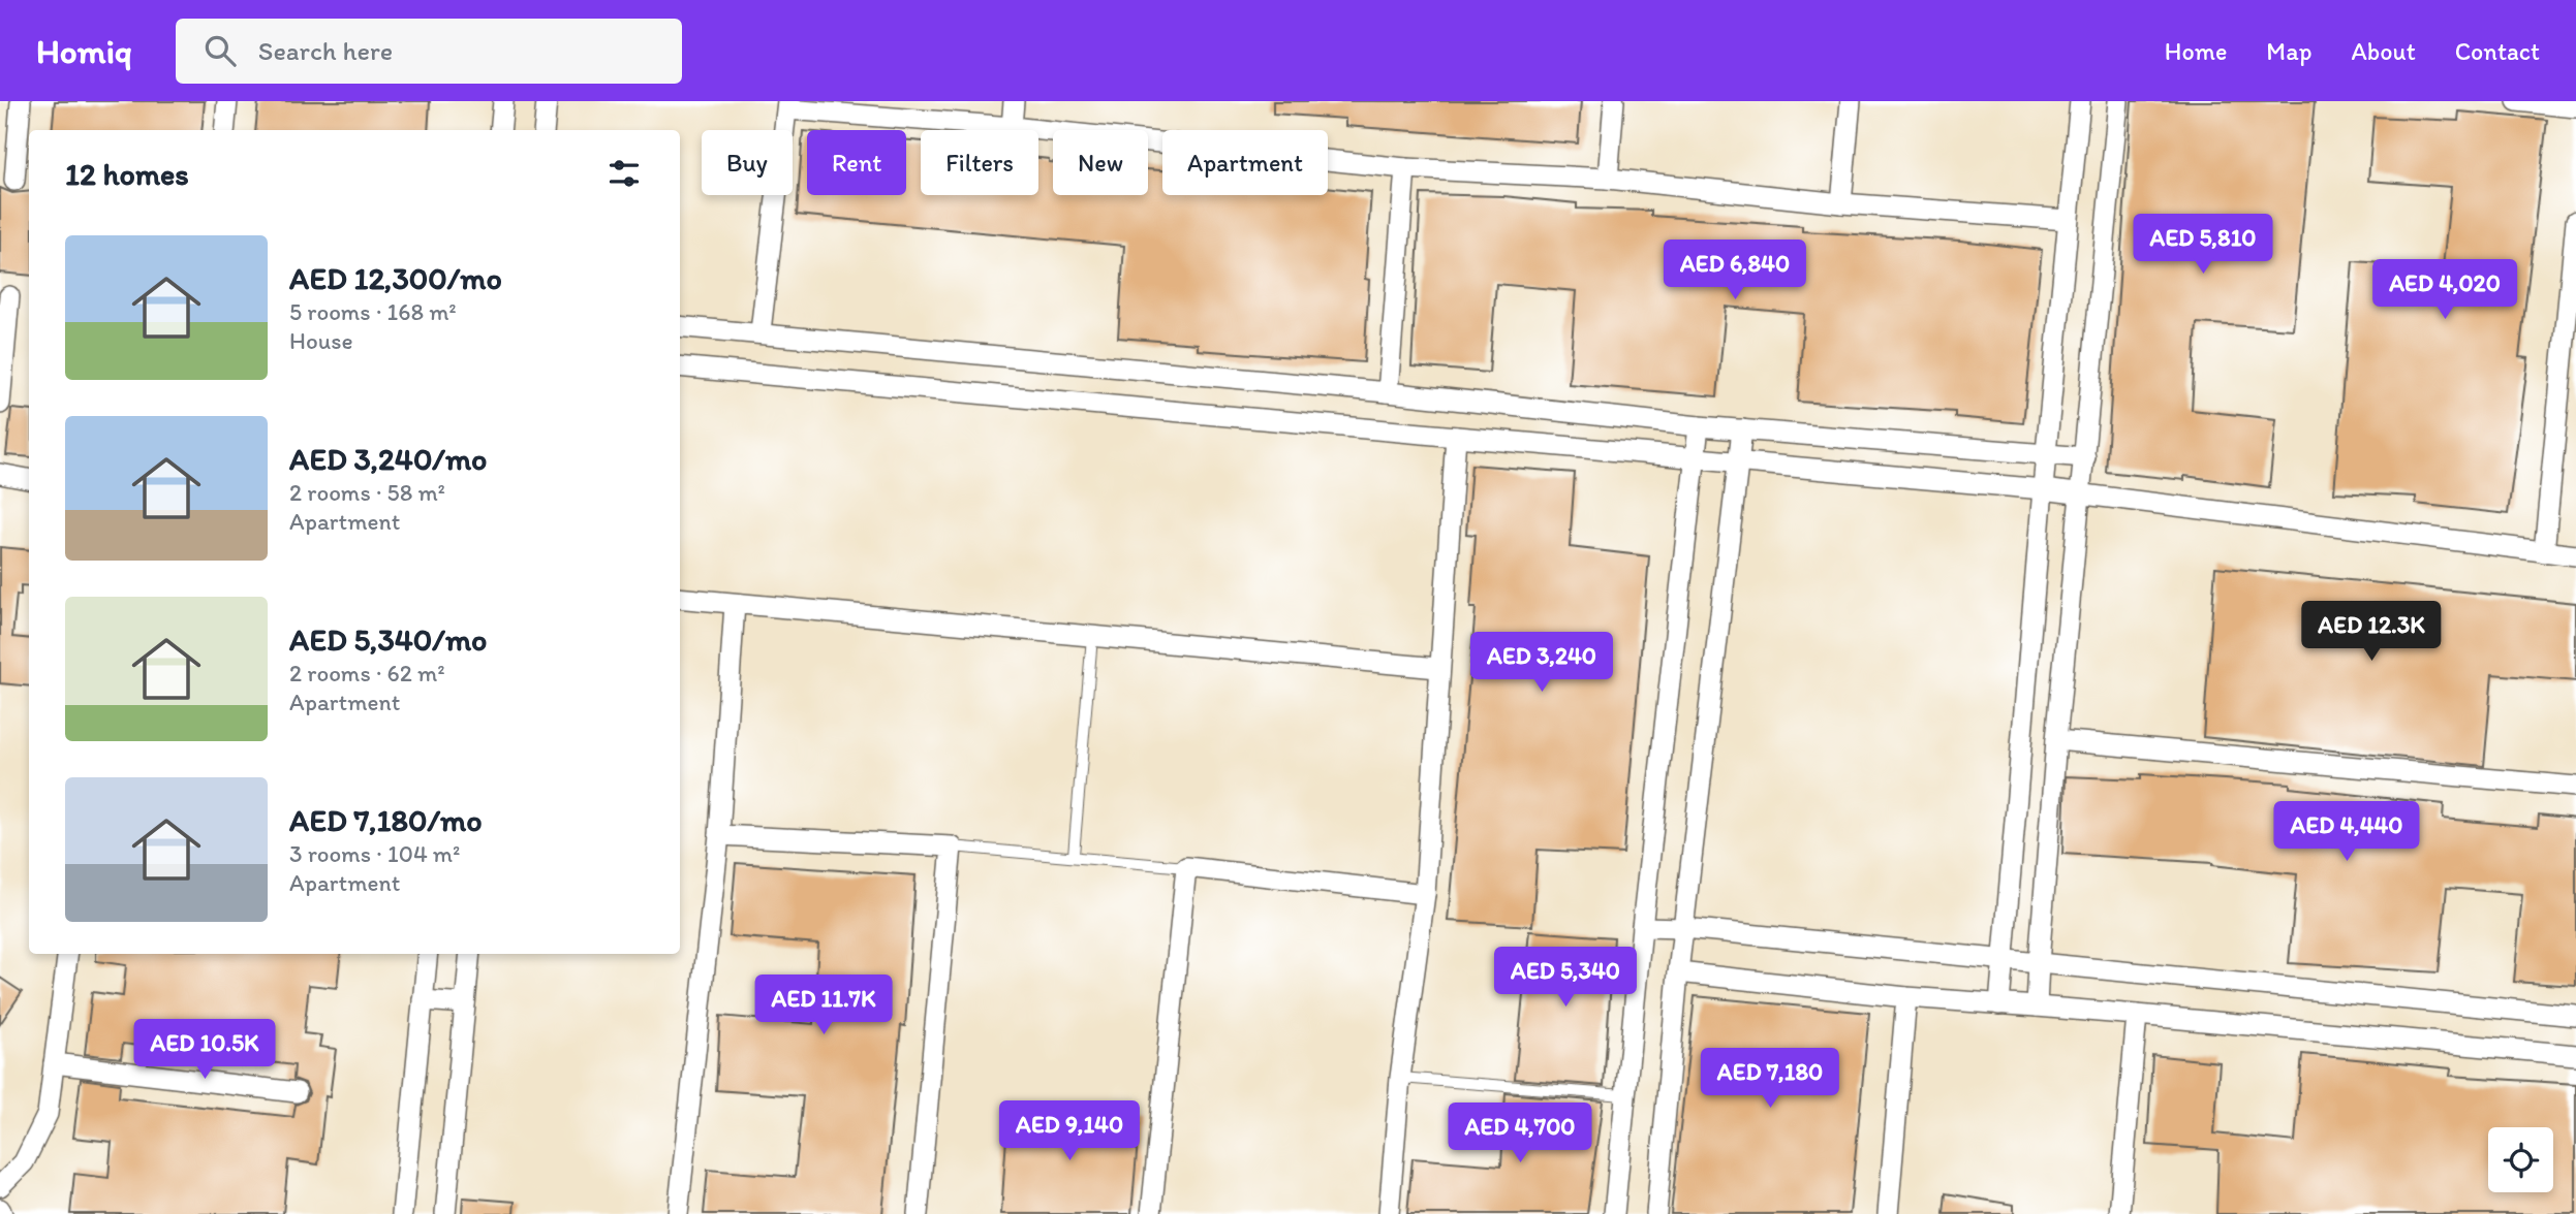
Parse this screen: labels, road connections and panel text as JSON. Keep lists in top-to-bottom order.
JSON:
{
  "page": {
    "header": "Homiq",
    "search": "Search here",
    "nav": [
      "Home",
      "Map",
      "About",
      "Contact"
    ],
    "chip": [
      "Buy",
      "Rent",
      "Filters",
      "New",
      "Apartment"
    ],
    "heading": "12 homes",
    "price": [
      "AED 5,810",
      "AED 6,840",
      "AED 4,020",
      "AED 12.3K",
      "AED 3,240",
      "AED 4,440",
      "AED 5,340",
      "AED 11.7K",
      "AED 10.5K",
      "AED 7,180",
      "AED 9,140",
      "AED 4,700"
    ],
    "list": [
      {
        "name": "AED 12,300/mo",
        "note": "5 rooms · 168 m² · House"
      },
      {
        "name": "AED 3,240/mo",
        "note": "2 rooms · 58 m² · Apartment"
      },
      {
        "name": "AED 5,340/mo",
        "note": "2 rooms · 62 m² · Apartment"
      },
      {
        "name": "AED 7,180/mo",
        "note": "3 rooms · 104 m² · Apartment"
      }
    ]
  }
}
